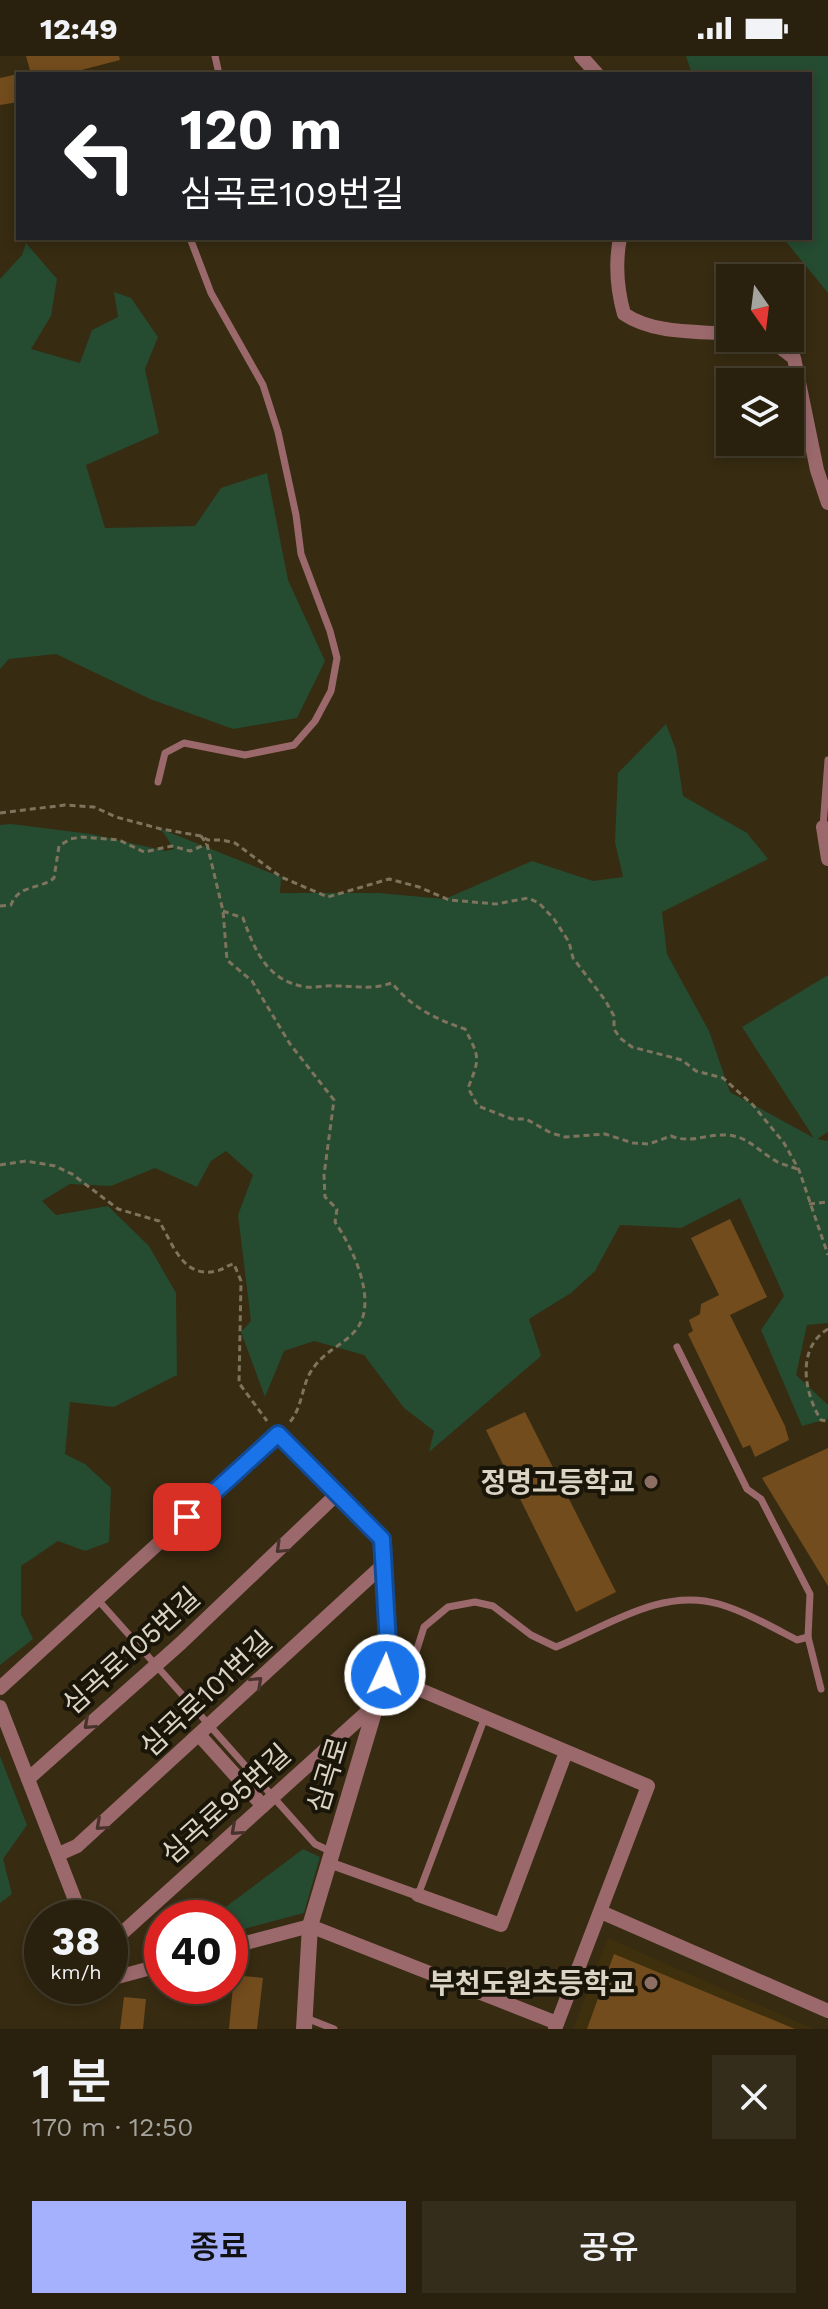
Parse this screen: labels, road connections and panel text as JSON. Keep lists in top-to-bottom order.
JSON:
{
  "streets": {
    "street": [
      "심곡로105번길",
      "심곡로101번길",
      "심곡로",
      "심곡로95번길"
    ]
  },
  "crossings": [
    ["심곡로105번길", "심곡로"],
    ["심곡로101번길", "심곡로"],
    ["심곡로", "심곡로95번길"]
  ],
  "one_way": ["심곡로95번길"],
  "places": ["정명고등학교", "부천도원초등학교"],
  "north": "bottom",
  "page": {
    "status": "12:49",
    "turn": ["120 m", "심곡로109번길"],
    "speed": "38 km/h",
    "limit": "40",
    "heading": ["1 분", "170 m · 12:50"],
    "buttons": ["종료", "공유"]
  }
}
